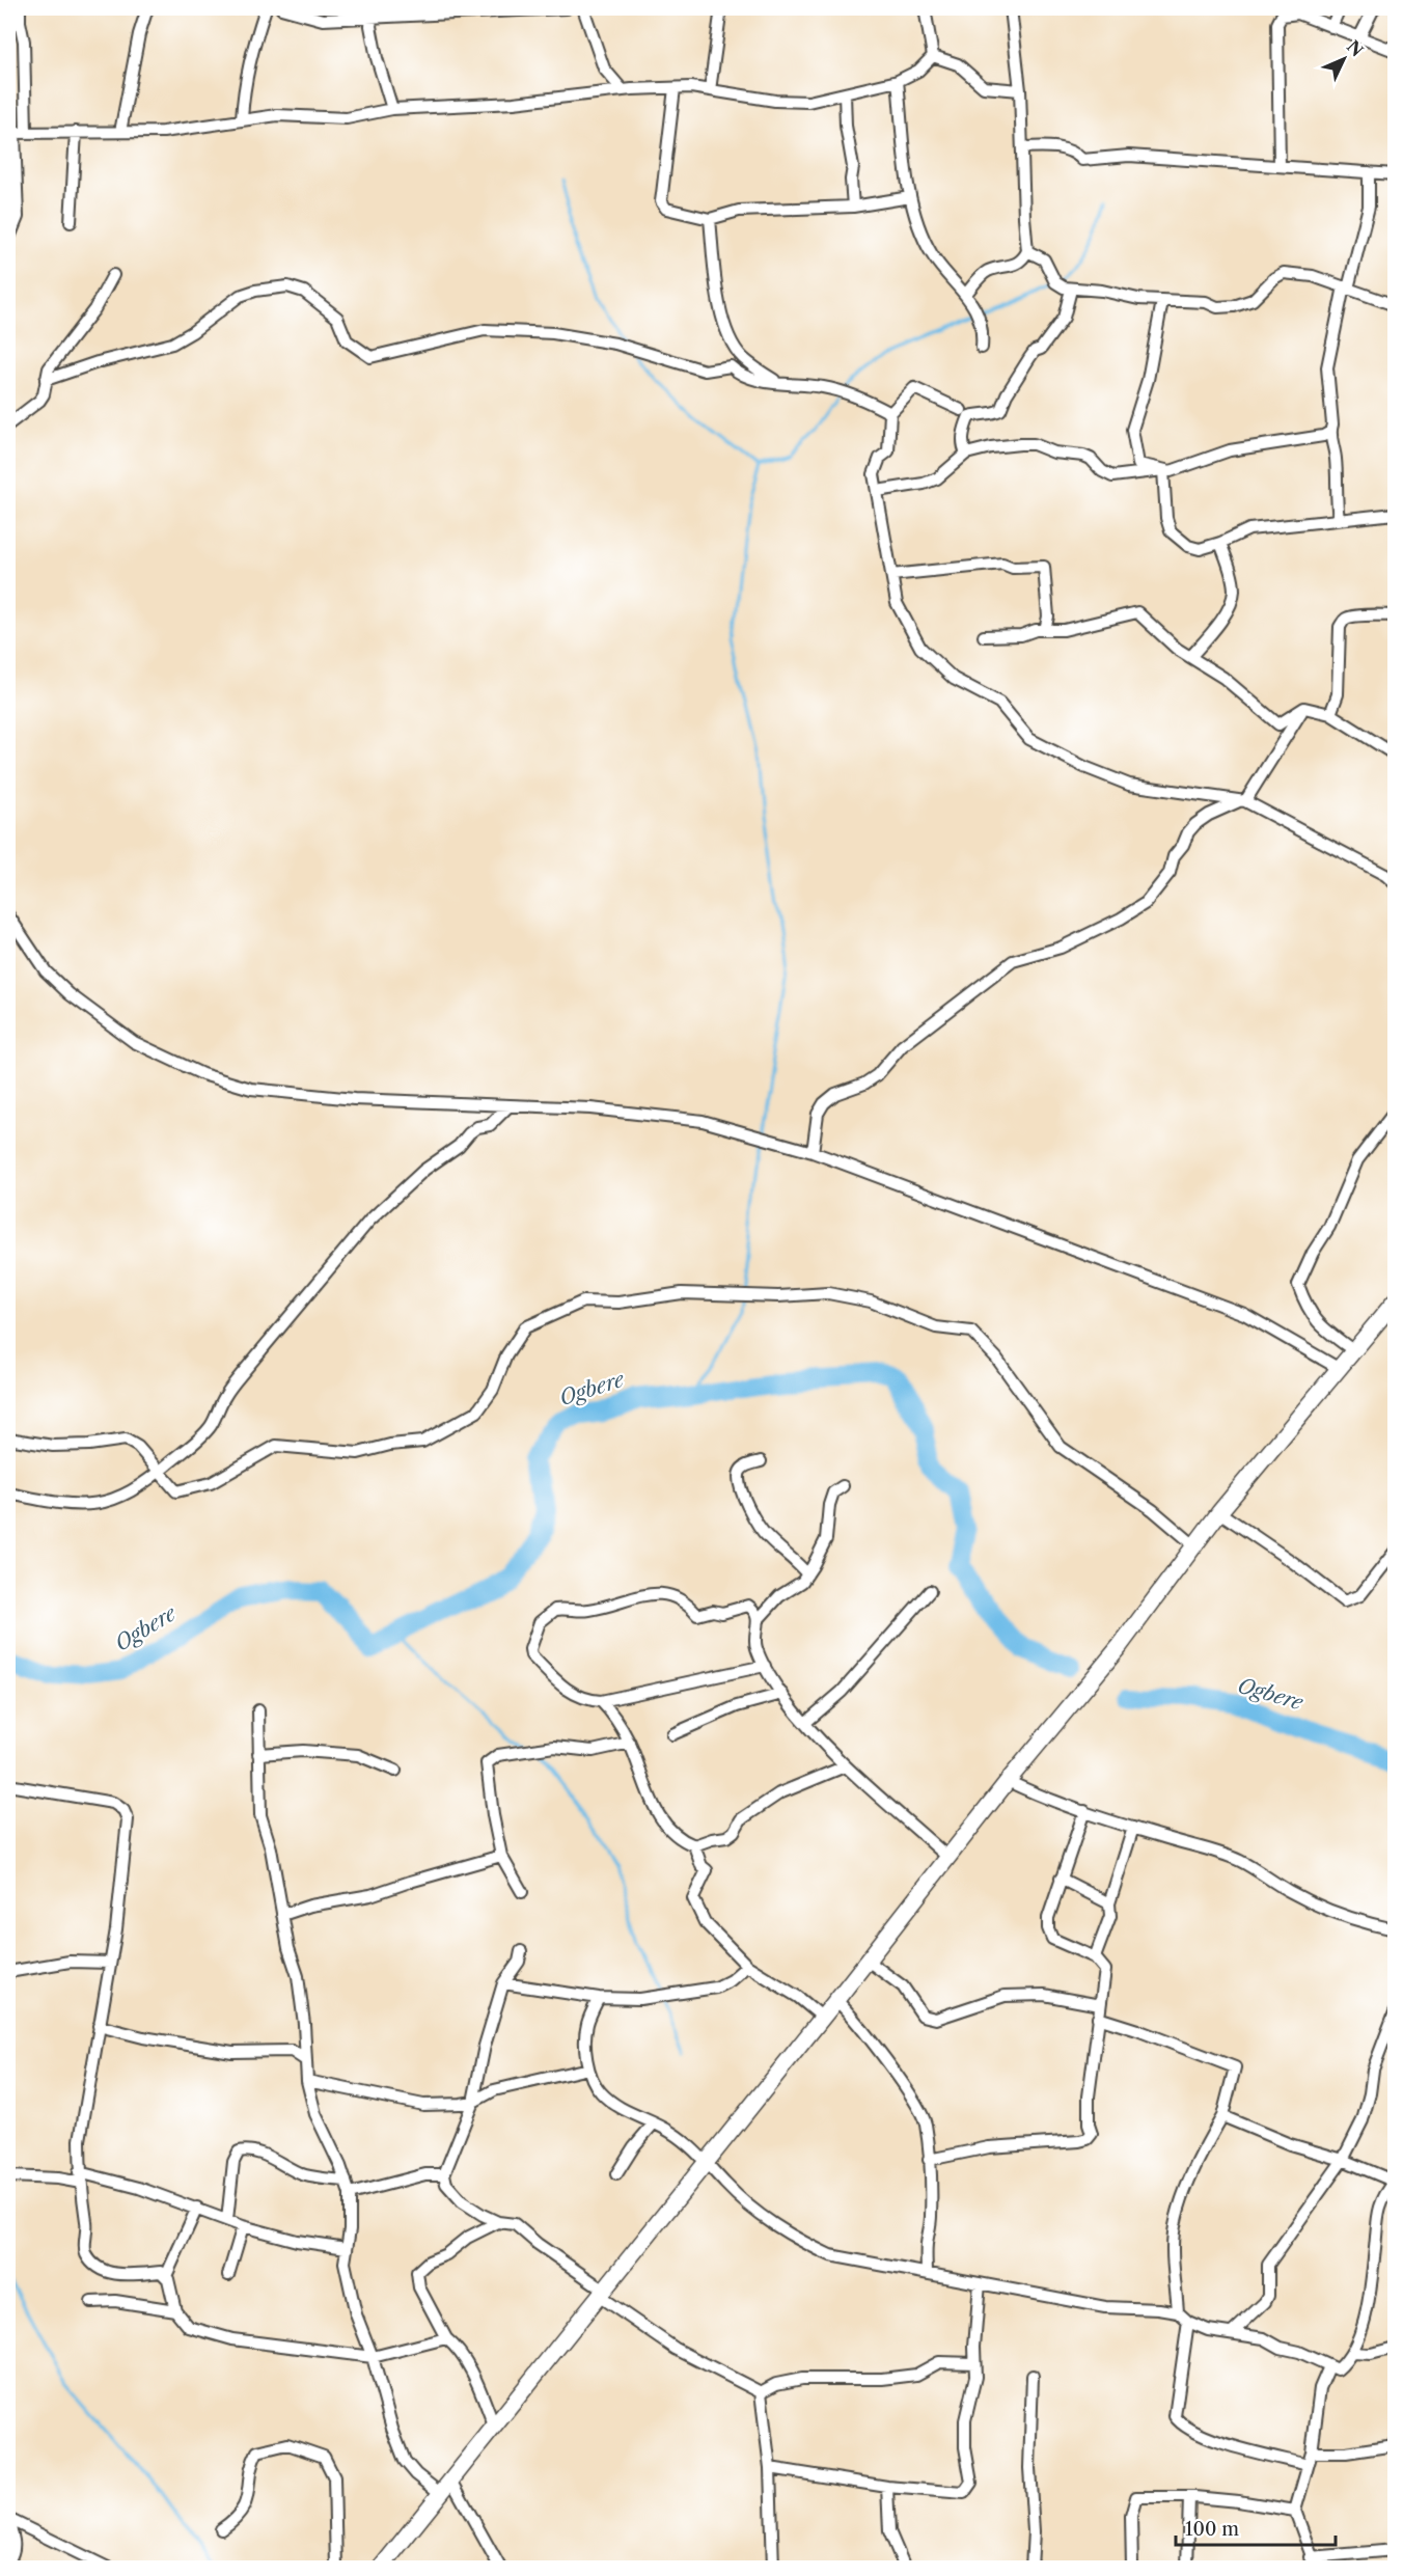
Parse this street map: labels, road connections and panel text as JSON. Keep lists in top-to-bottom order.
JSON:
{
  "water": ["Ogbere"],
  "scale_bar": "100 m",
  "north": "top right"
}
